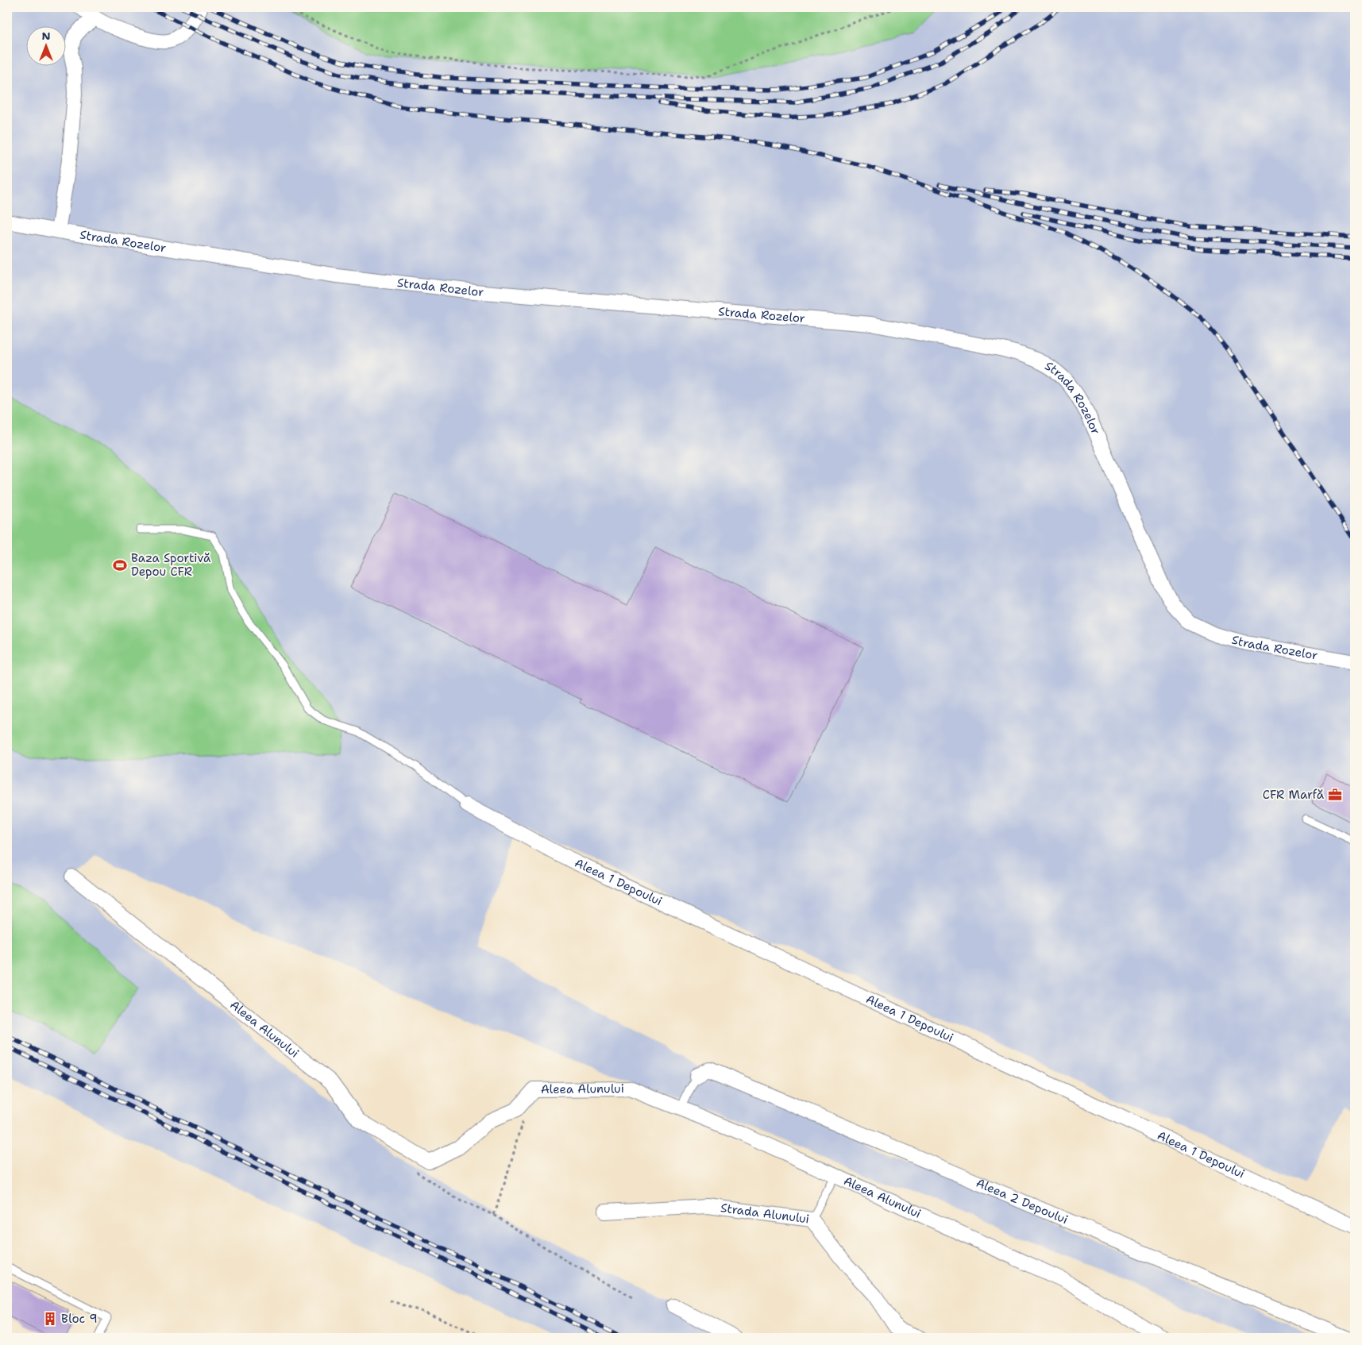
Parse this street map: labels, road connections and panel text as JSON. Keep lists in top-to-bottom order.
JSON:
{
  "streets": {
    "street": [
      "Strada Rozelor",
      "Aleea 1 Depoului",
      "Aleea Alunului",
      "Aleea 2 Depoului",
      "Strada Alunului"
    ]
  },
  "places": {
    "sports": ["Baza Sportivă Depou CFR"],
    "office": ["CFR Marfă"],
    "building": ["Bloc 9"]
  },
  "north": "top"
}
